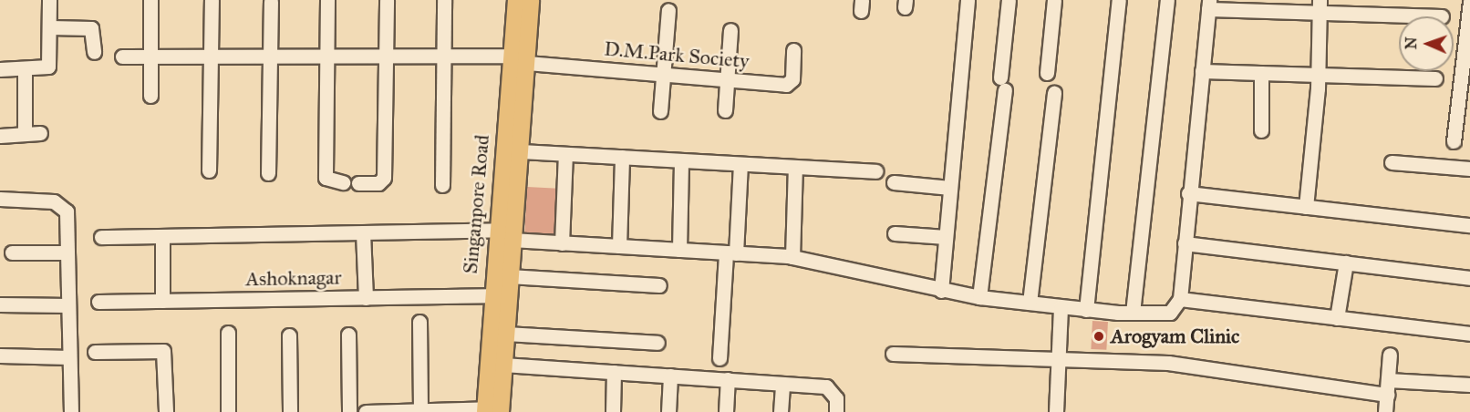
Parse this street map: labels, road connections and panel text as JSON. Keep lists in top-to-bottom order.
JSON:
{
  "streets": {
    "main road": ["Singanpore Road"],
    "street": ["D.M.Park Society", "Ashoknagar"]
  },
  "crossings": [
    ["D.M.Park Society", "Singanpore Road"],
    ["Singanpore Road", "Ashoknagar"]
  ],
  "places": ["Arogyam Clinic"],
  "north": "left"
}
